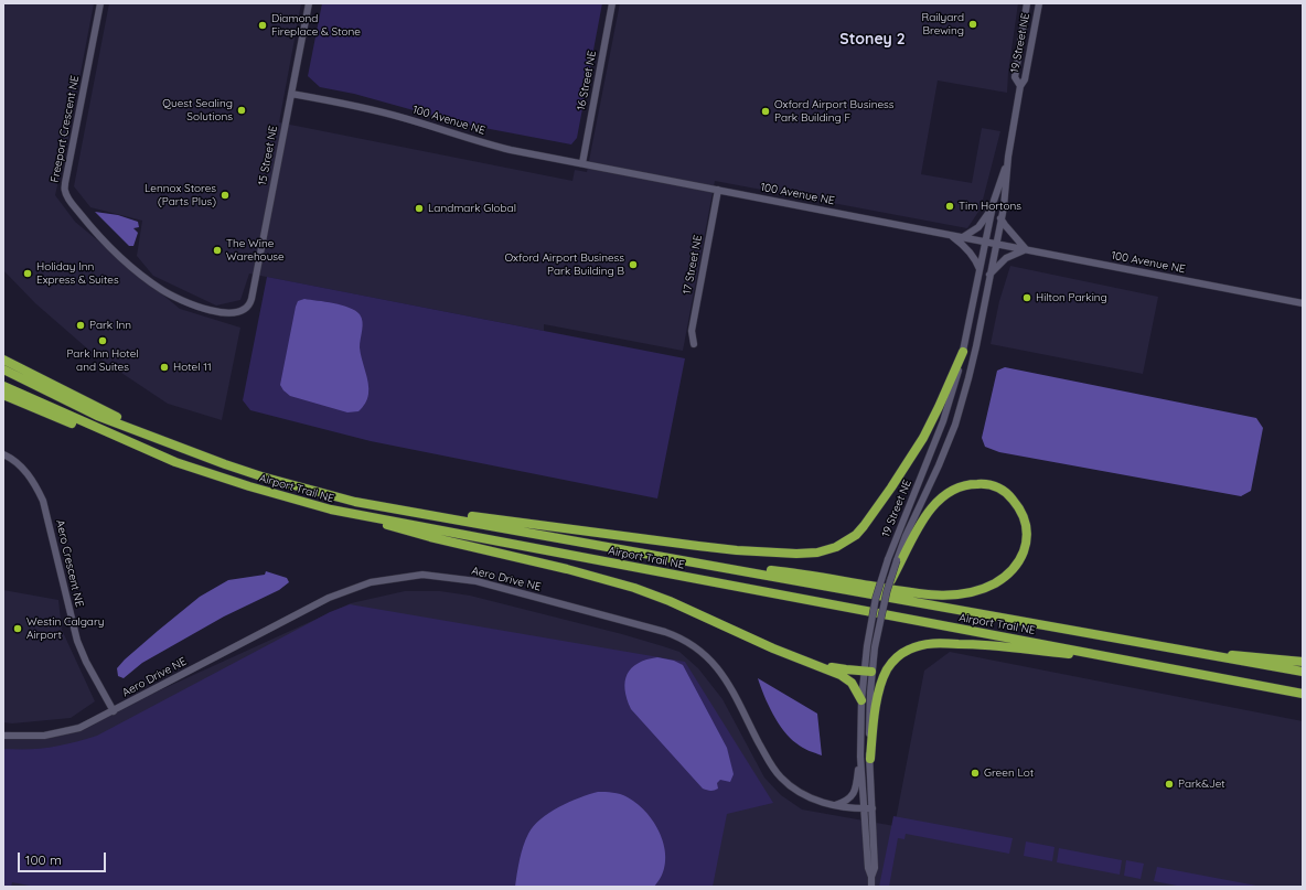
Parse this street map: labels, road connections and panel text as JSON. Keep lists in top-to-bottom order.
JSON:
{
  "streets": {
    "highway": ["Airport Trail NE"],
    "street": [
      "19 Street NE",
      "16 Street NE",
      "100 Avenue NE",
      "Freeport Crescent NE",
      "15 Street NE",
      "17 Street NE",
      "Aero Crescent NE",
      "Aero Drive NE"
    ]
  },
  "crossings": [
    ["19 Street NE", "100 Avenue NE"],
    ["19 Street NE", "Aero Drive NE"],
    ["16 Street NE", "100 Avenue NE"],
    ["100 Avenue NE", "15 Street NE"],
    ["100 Avenue NE", "17 Street NE"],
    ["Freeport Crescent NE", "15 Street NE"],
    ["Aero Crescent NE", "Aero Drive NE"]
  ],
  "districts": ["Stoney 2"],
  "places": [
    "Railyard Brewing",
    "Diamond Fireplace & Stone",
    "Quest Sealing Solutions",
    "Oxford Airport Business Park Building F",
    "Lennox Stores (Parts Plus)",
    "Tim Hortons",
    "Landmark Global",
    "The Wine Warehouse",
    "Oxford Airport Business Park Building B",
    "Holiday Inn Express & Suites",
    "Hilton Parking",
    "Park Inn",
    "Park Inn Hotel and Suites",
    "Hotel 11",
    "Westin Calgary Airport",
    "Green Lot",
    "Park&Jet"
  ],
  "scale_bar": "100 m"
}
